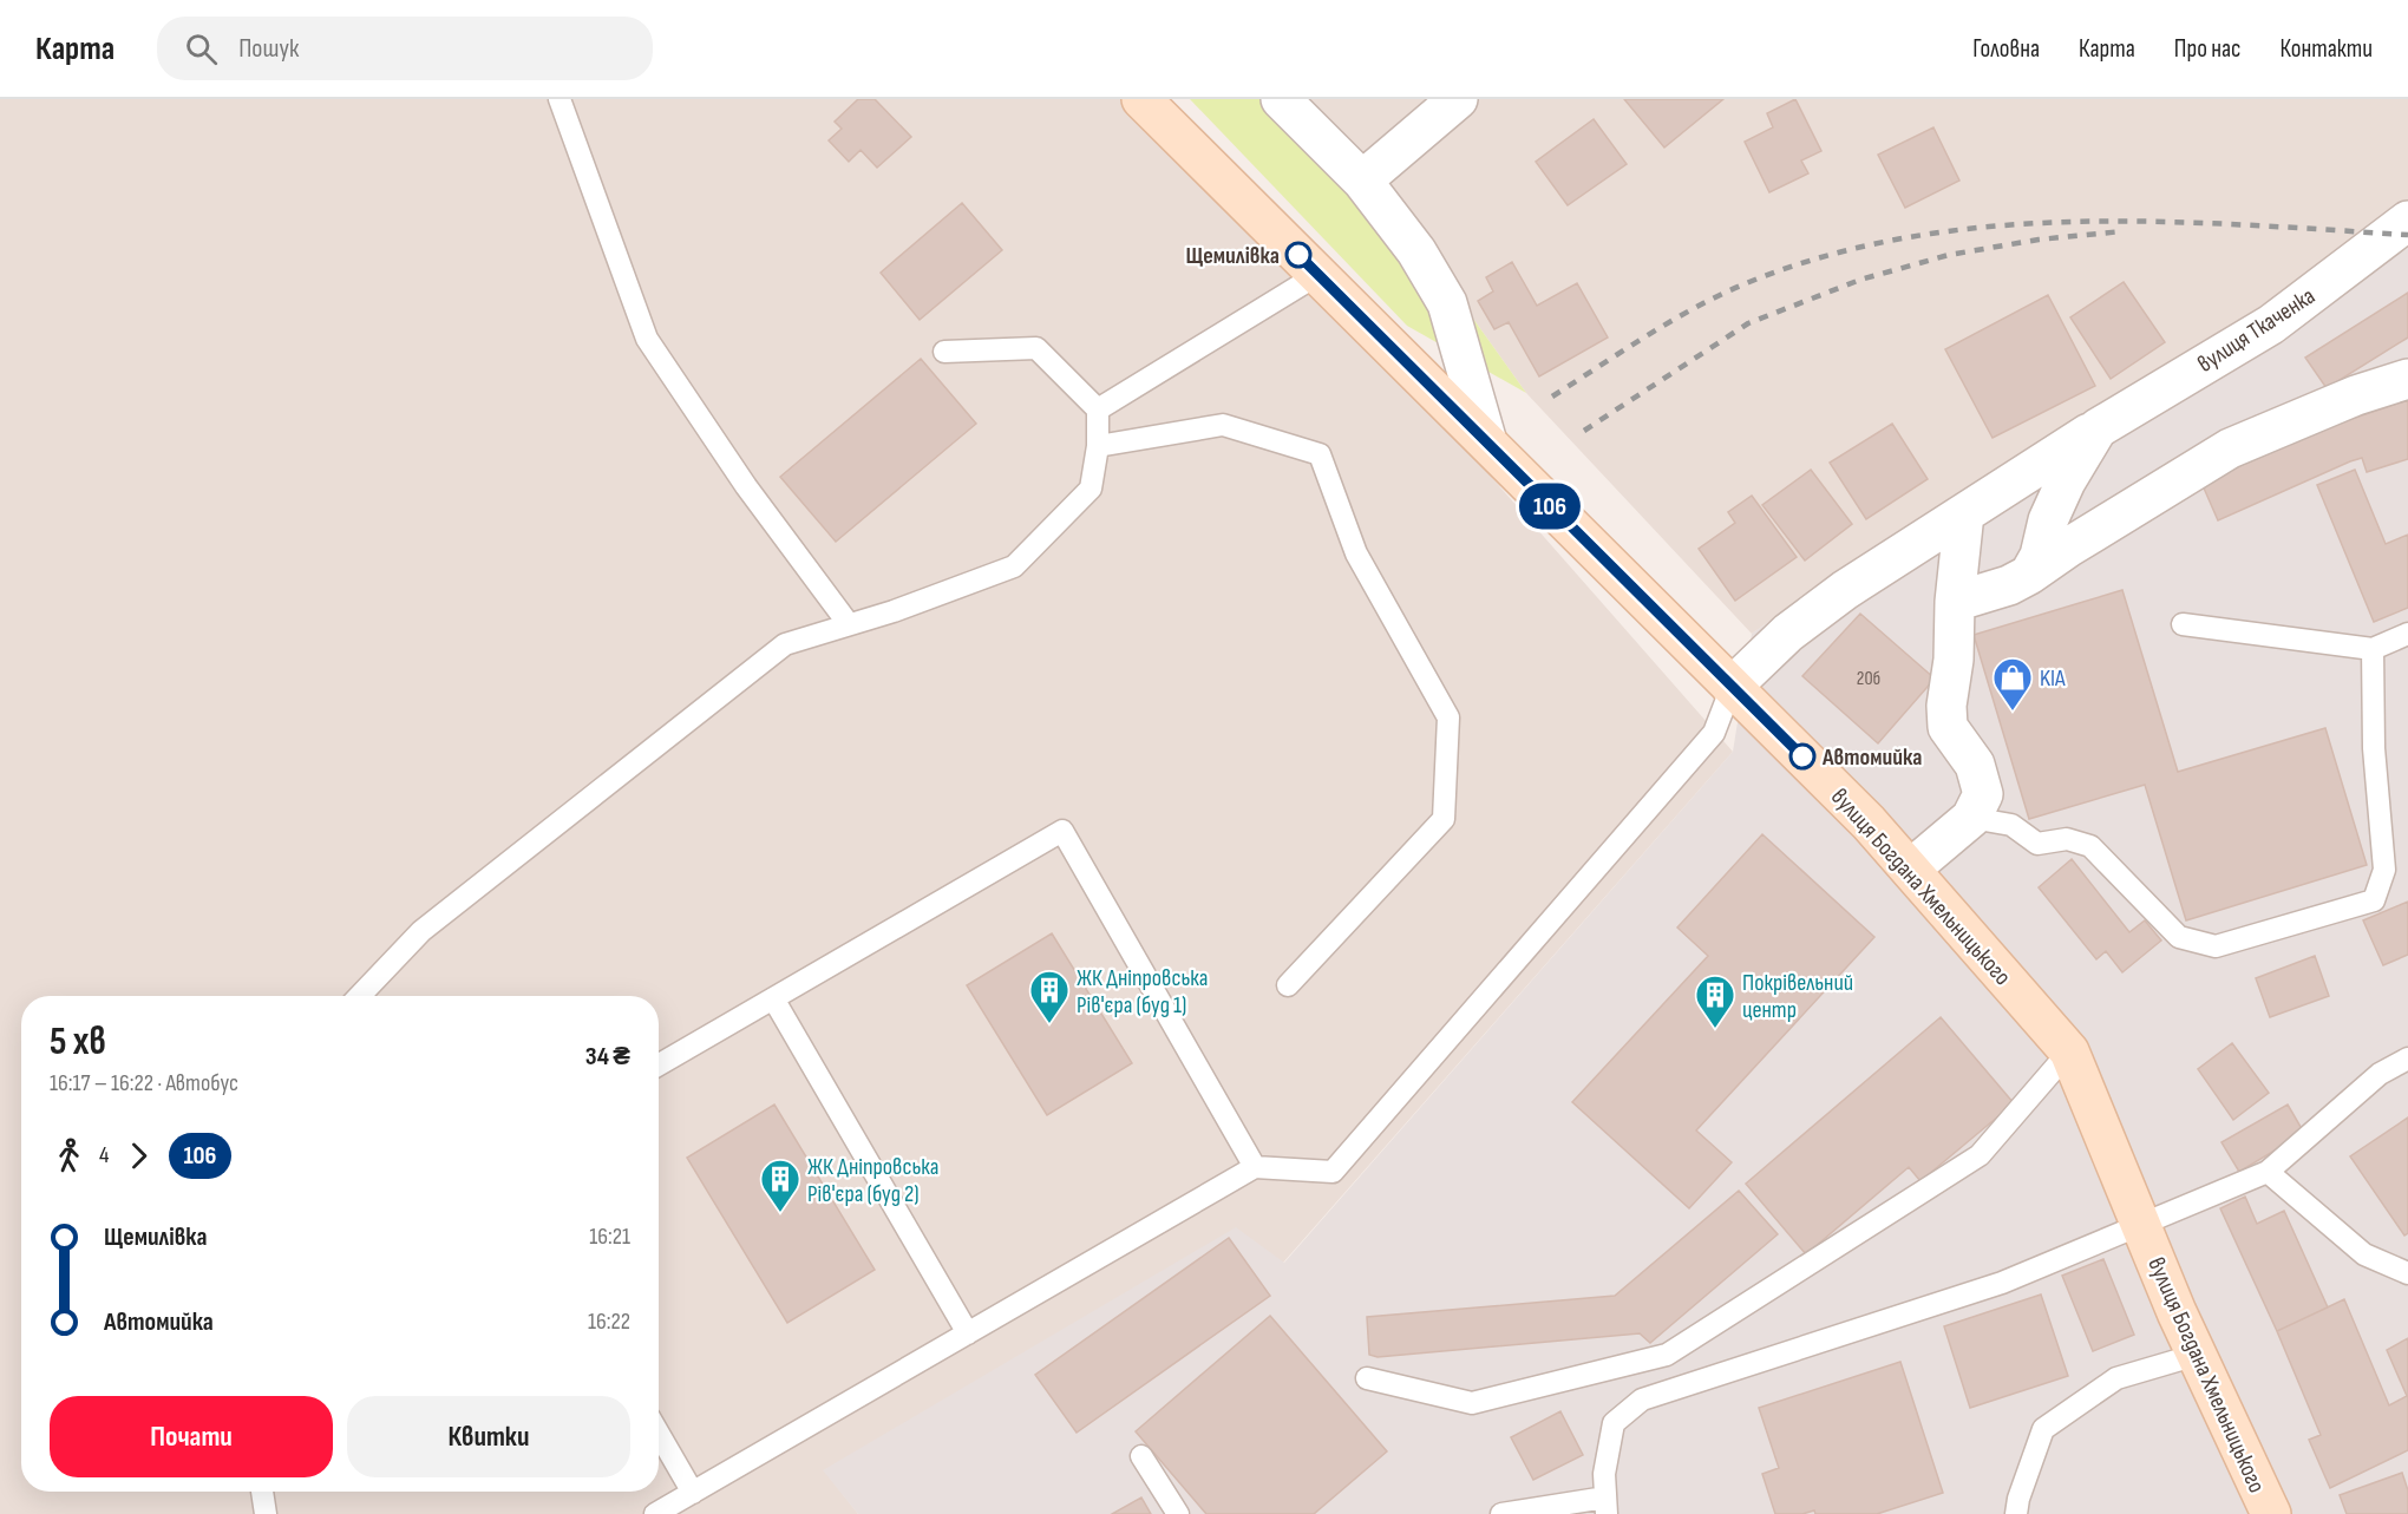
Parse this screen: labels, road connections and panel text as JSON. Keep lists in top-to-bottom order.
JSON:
{
  "streets": {
    "main road": ["вулиця Богдана Хмельницького"],
    "street": ["вулиця Ткаченка"]
  },
  "crossings": [
    ["вулиця Ткаченка", "вулиця Богдана Хмельницького"]
  ],
  "places": {
    "other": ["Щемилівка", "Автомийка"],
    "shop": ["KIA"],
    "building": ["ЖК Дніпровська Рів'єра (буд 1)", "Покрівельний центр", "ЖК Дніпровська Рів'єра (буд 2)"]
  },
  "lines": ["bus line 106"],
  "house_numbers": ["20б"],
  "page": {
    "header": "Карта",
    "search": "Пошук",
    "nav": [
      "Головна",
      "Карта",
      "Про нас",
      "Контакти"
    ],
    "on_map": "106",
    "heading": ["5 хв", "16:17 – 16:22 · Автобус", "34 ₴"],
    "legs": ["4", "106"],
    "list": [
      {
        "name": "Щемилівка",
        "value": "16:21"
      },
      {
        "name": "Автомийка",
        "value": "16:22"
      }
    ],
    "buttons": ["Почати", "Квитки"]
  }
}
